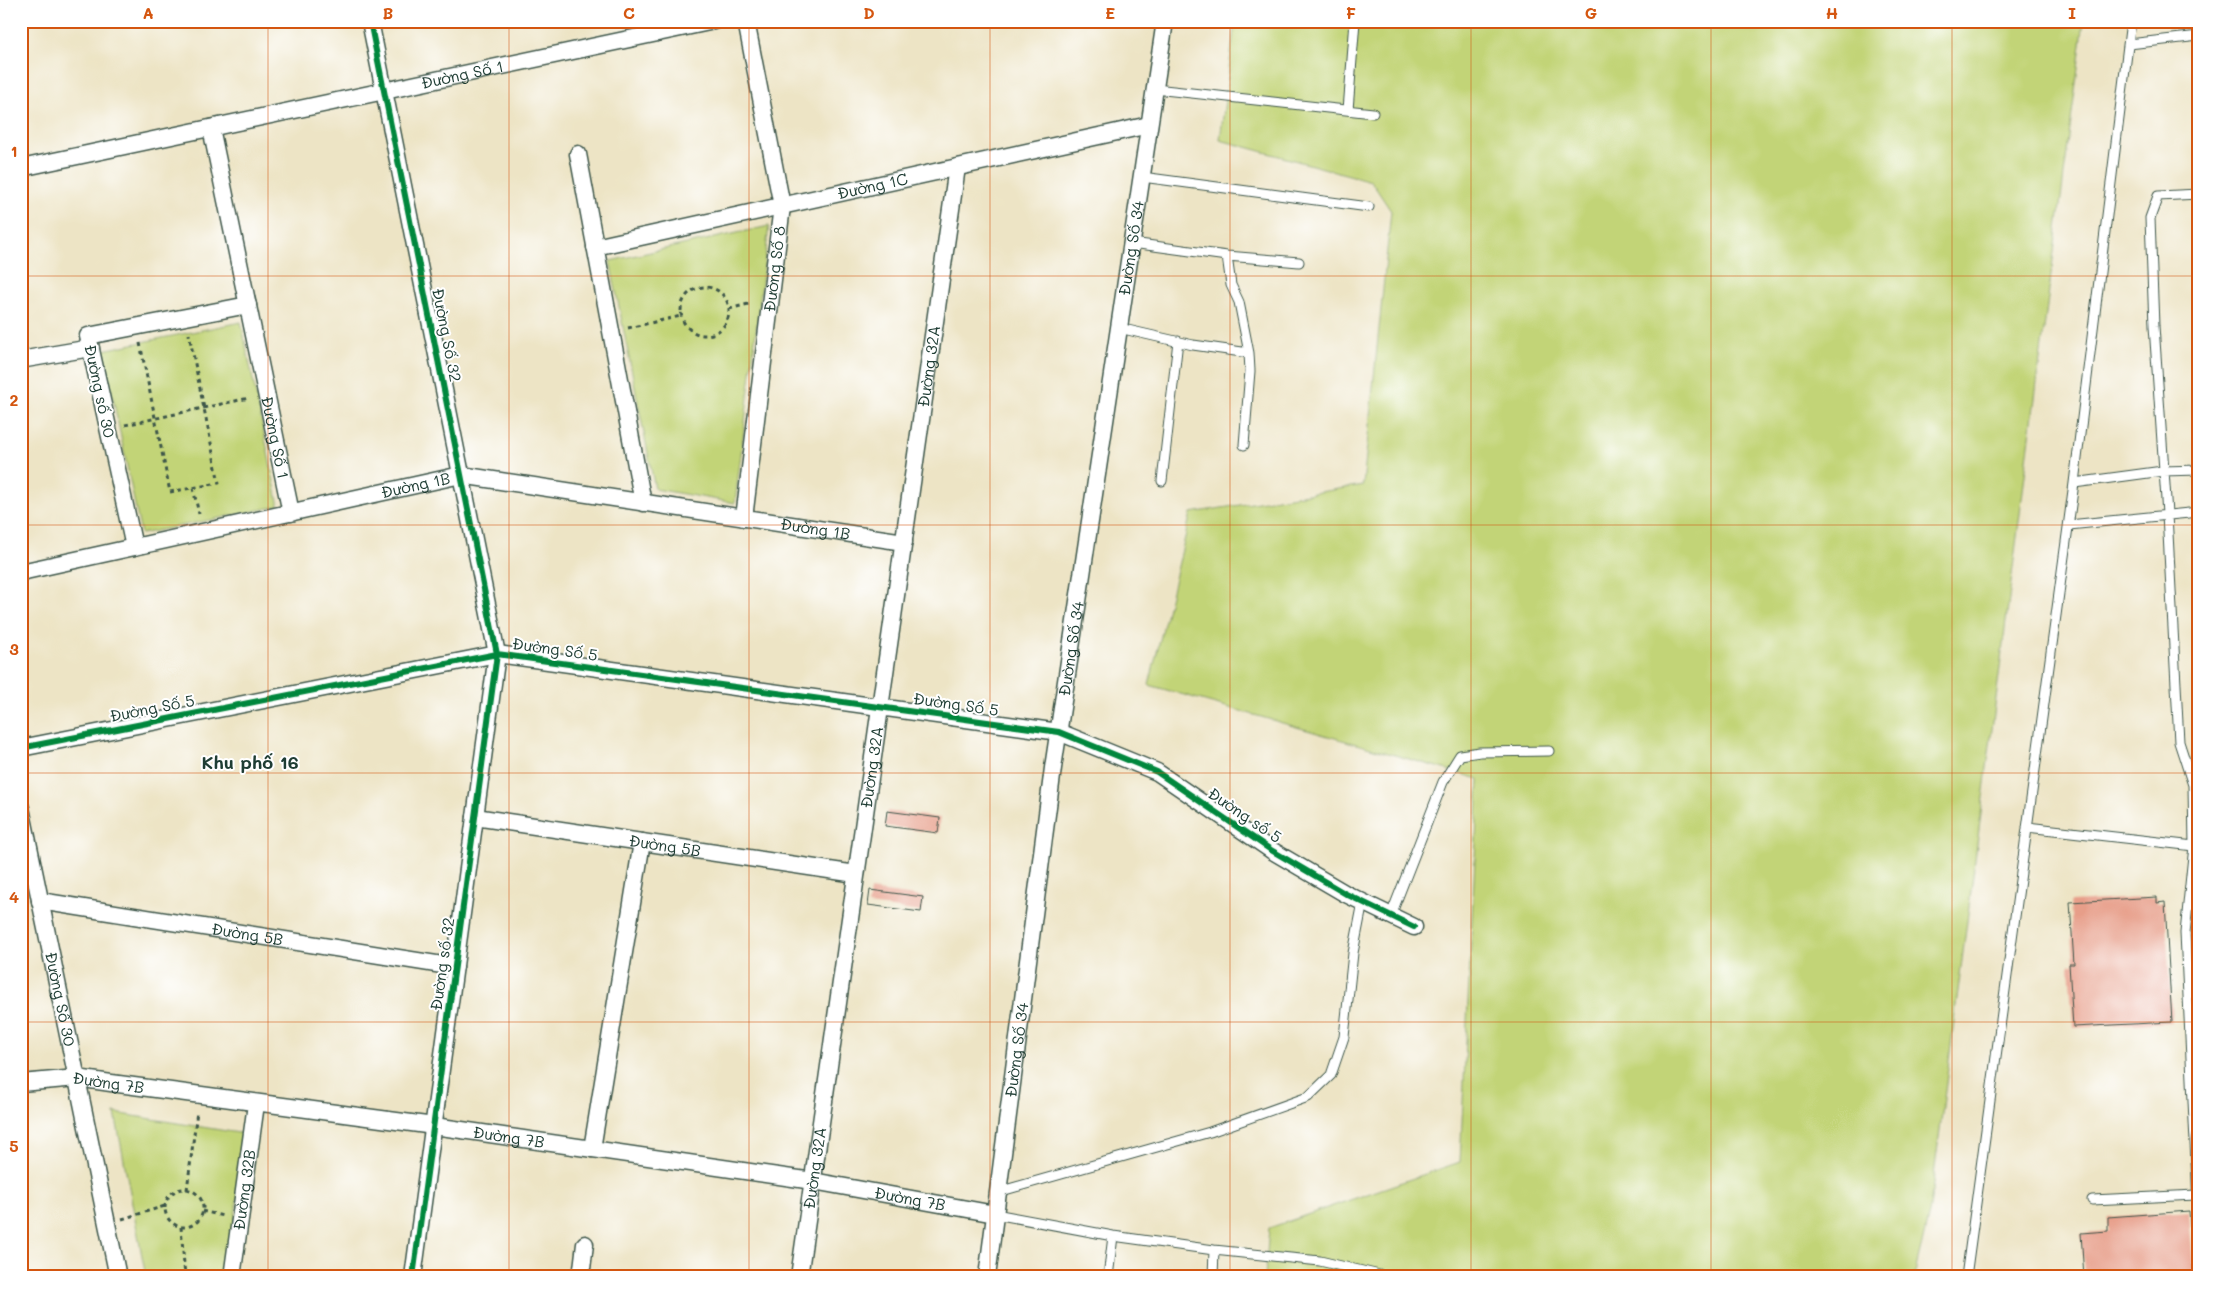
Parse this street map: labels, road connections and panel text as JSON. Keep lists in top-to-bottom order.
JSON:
{
  "streets": {
    "street": [
      "Đường Số 1",
      "Đường 1C",
      "Đường Số 34",
      "Đường Số 8",
      "Đường Số 32",
      "Đường 32A",
      "Đường số 30",
      "Đường 1B",
      "Đường Số 5",
      "Đường số 5",
      "Đường 5B",
      "Đường số 32",
      "Đường Số 30",
      "Đường 7B",
      "Đường 32B"
    ]
  },
  "crossings": [
    ["Đường Số 1", "Đường Số 32"],
    ["Đường Số 1", "Đường số 30"],
    ["Đường Số 1", "Đường 1B"],
    ["Đường 1C", "Đường Số 34"],
    ["Đường 1C", "Đường Số 8"],
    ["Đường 1C", "Đường 32A"],
    ["Đường Số 34", "Đường Số 5"],
    ["Đường Số 34", "Đường số 5"],
    ["Đường Số 34", "Đường 7B"],
    ["Đường Số 8", "Đường 1B"],
    ["Đường Số 32", "Đường 1B"],
    ["Đường Số 32", "Đường Số 5"],
    ["Đường Số 32", "Đường số 32"],
    ["Đường 32A", "Đường 1B"],
    ["Đường 32A", "Đường Số 5"],
    ["Đường 32A", "Đường 5B"],
    ["Đường 32A", "Đường 7B"],
    ["Đường số 30", "Đường 1B"],
    ["Đường Số 5", "Đường số 5"],
    ["Đường Số 5", "Đường số 32"],
    ["Đường 5B", "Đường số 32"],
    ["Đường 5B", "Đường Số 30"],
    ["Đường số 32", "Đường 7B"],
    ["Đường Số 30", "Đường 7B"],
    ["Đường 7B", "Đường 32B"]
  ],
  "districts": ["Khu phố 16"],
  "grid": {
    "columns": [
      "A",
      "B",
      "C",
      "D",
      "E",
      "F",
      "G",
      "H",
      "I"
    ],
    "rows": [
      "1",
      "2",
      "3",
      "4",
      "5"
    ]
  }
}
